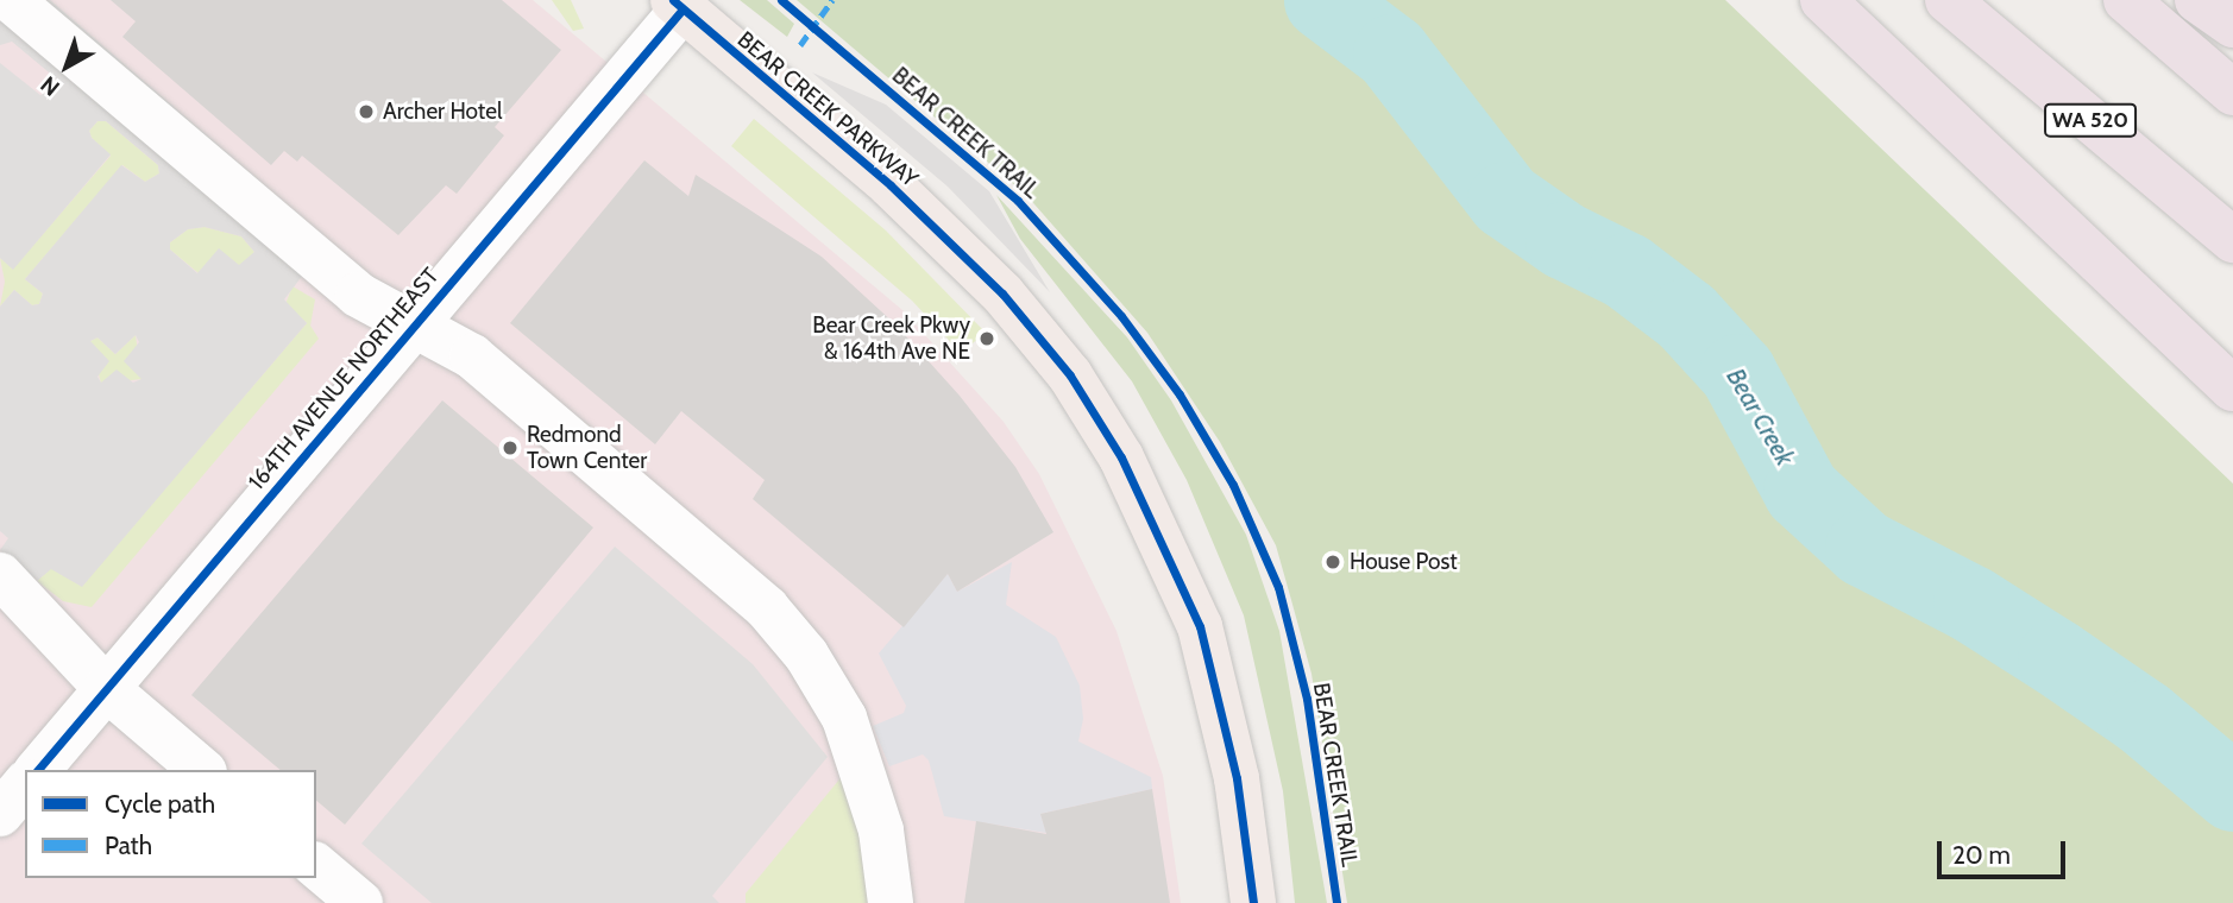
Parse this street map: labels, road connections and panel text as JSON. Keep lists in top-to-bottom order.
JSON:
{
  "streets": {
    "highway": ["WA 520"],
    "main road": ["BEAR CREEK PARKWAY"],
    "street": ["164TH AVENUE NORTHEAST"],
    "cycle path": ["BEAR CREEK TRAIL"]
  },
  "crossings": [
    ["BEAR CREEK PARKWAY", "164TH AVENUE NORTHEAST"]
  ],
  "water": ["Bear Creek"],
  "places": [
    "Archer Hotel",
    "Bear Creek Pkwy & 164th Ave NE",
    "Redmond Town Center",
    "House Post"
  ],
  "legend": ["Cycle path", "Path"],
  "scale_bar": "20 m",
  "north": "bottom left"
}
